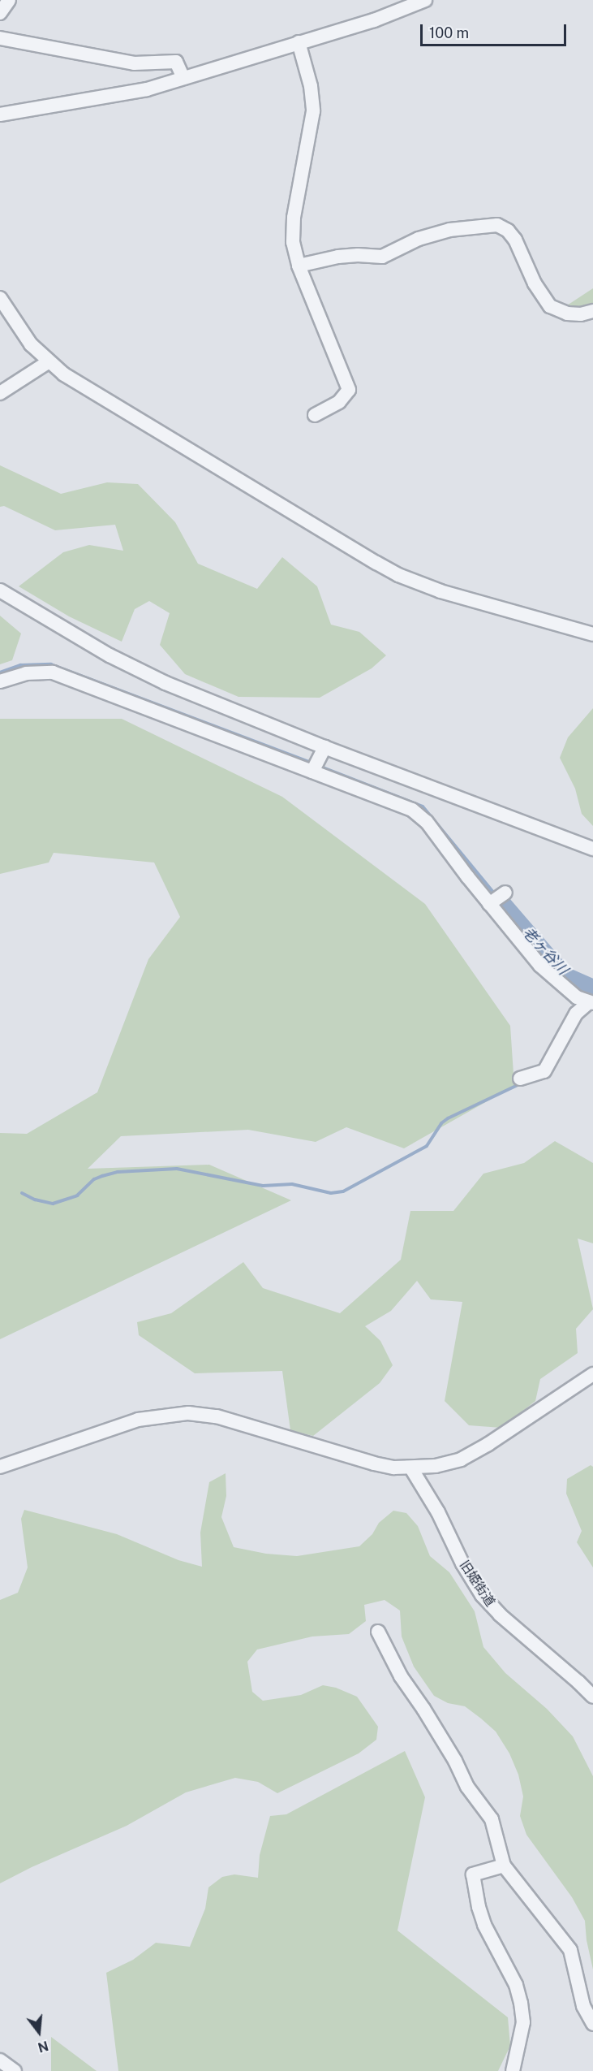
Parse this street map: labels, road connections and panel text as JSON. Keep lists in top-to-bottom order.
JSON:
{
  "streets": {
    "street": ["旧姫街道"]
  },
  "water": ["老ヶ谷川"],
  "scale_bar": "100 m",
  "north": "bottom"
}
